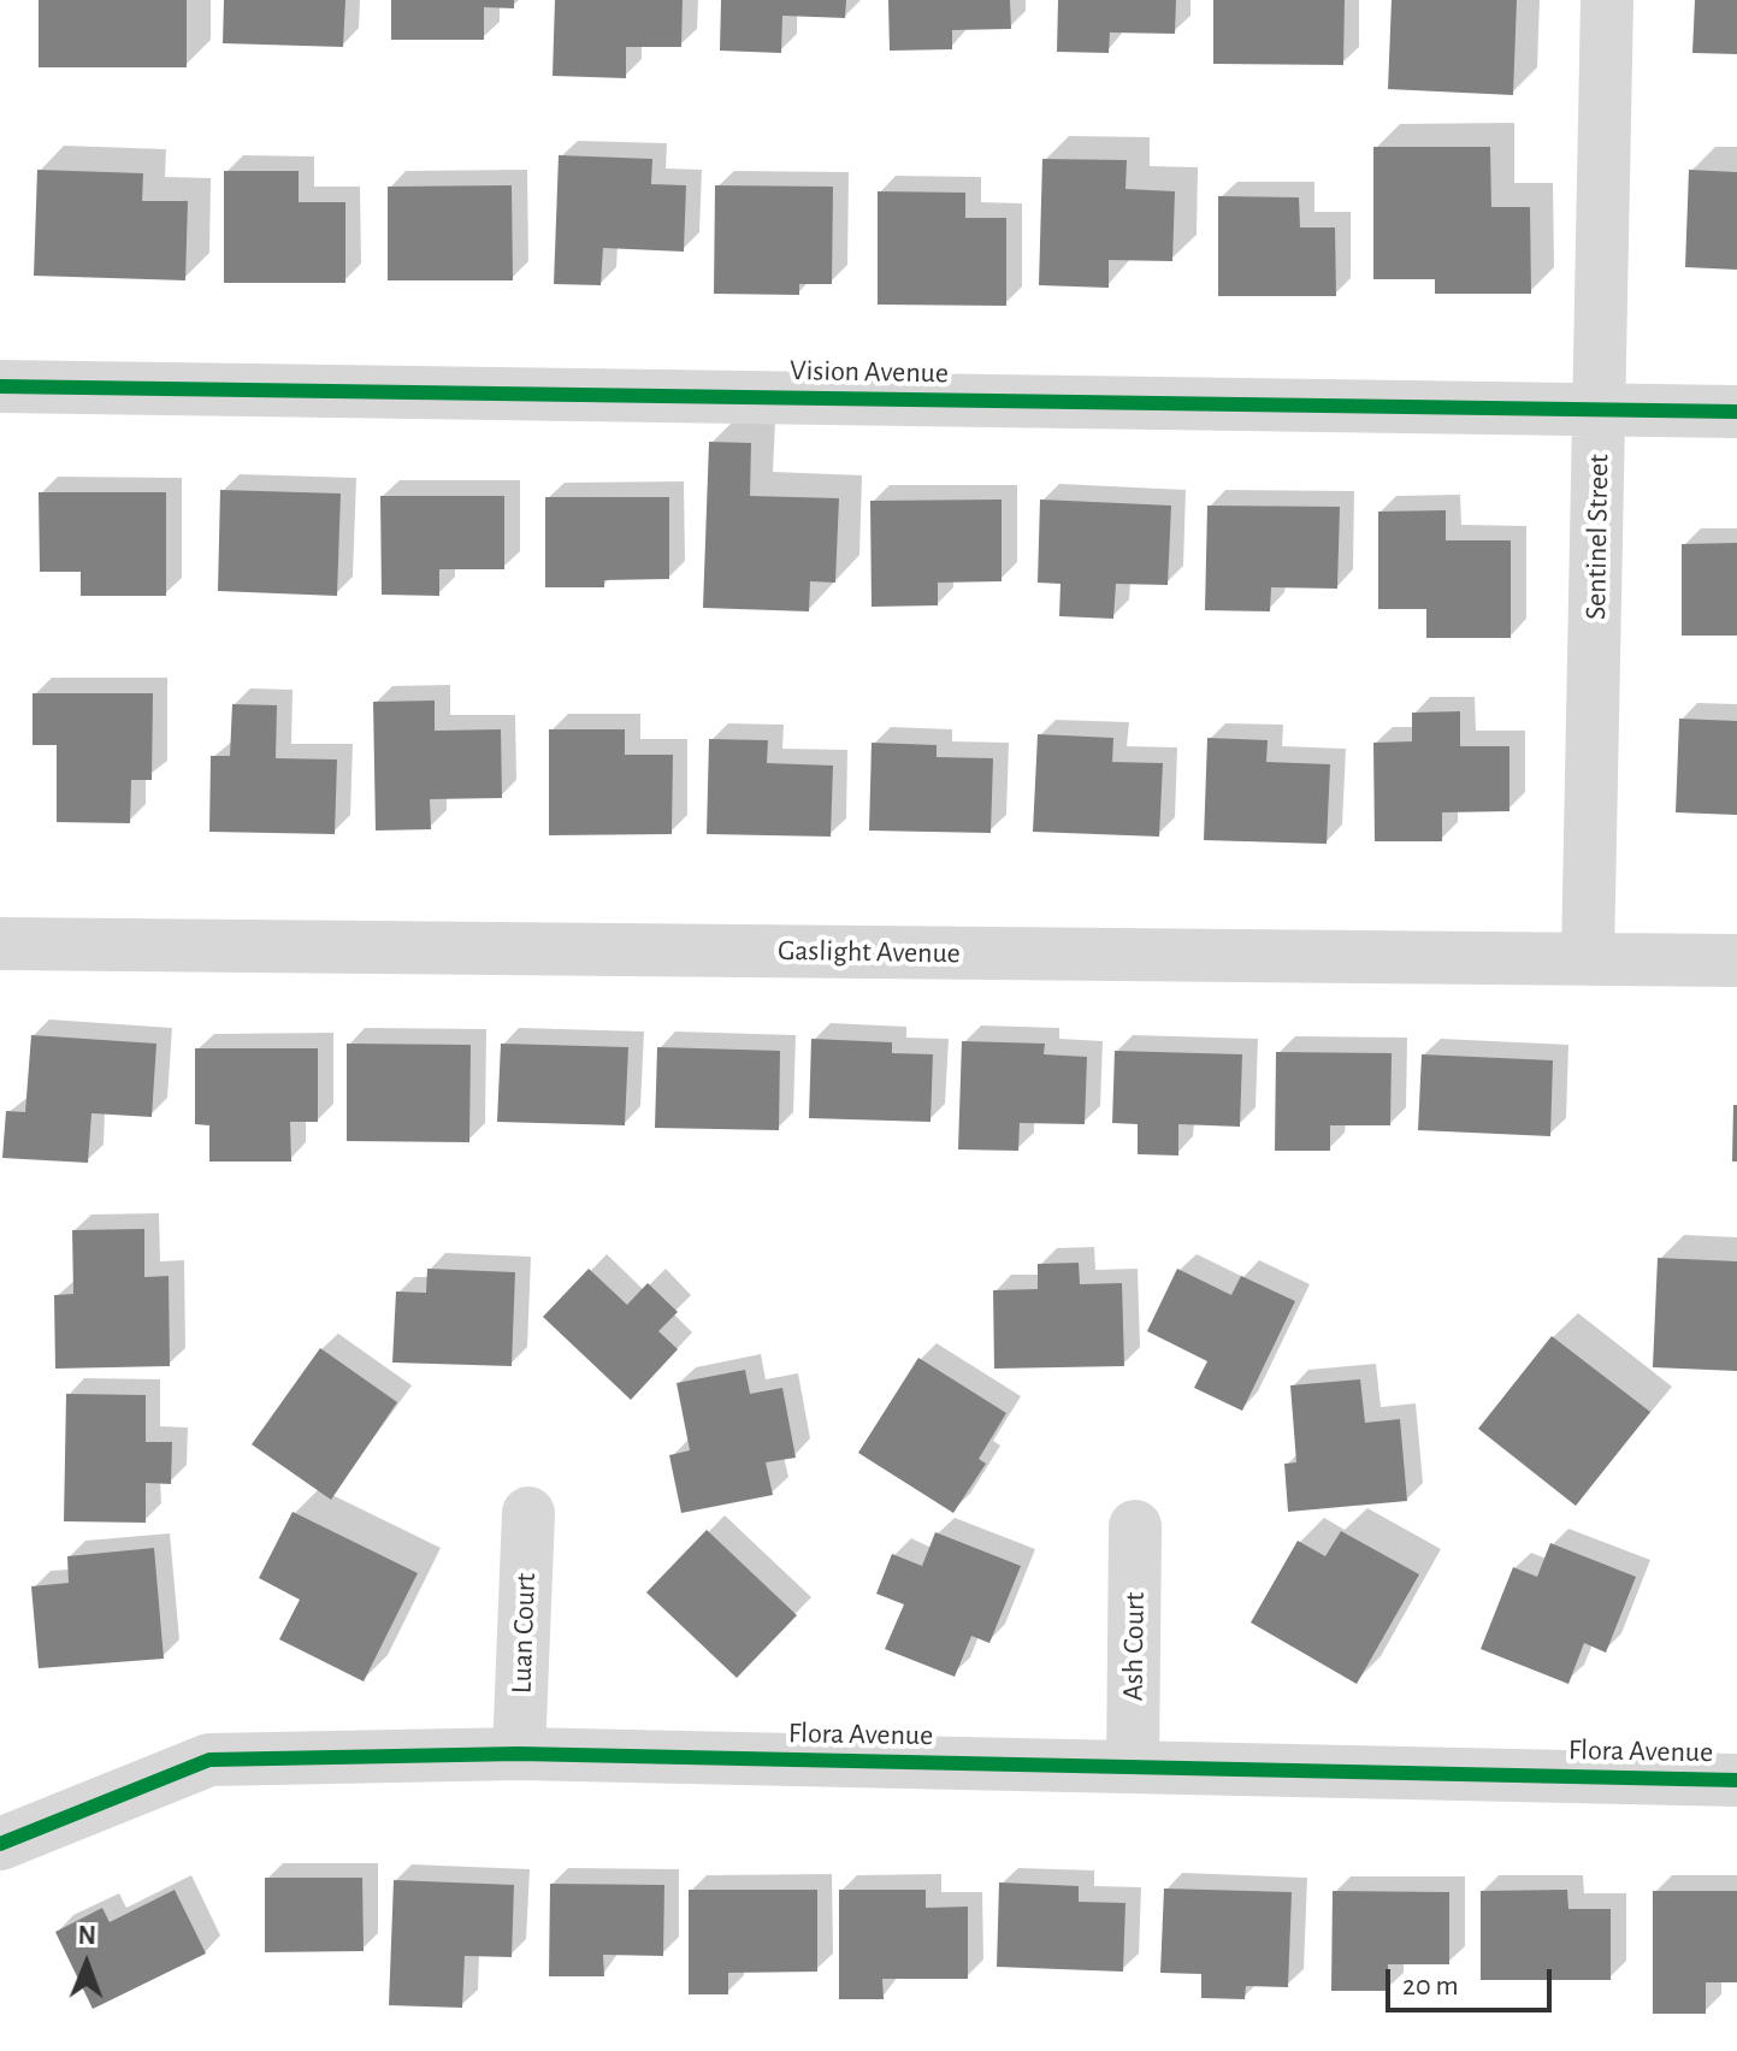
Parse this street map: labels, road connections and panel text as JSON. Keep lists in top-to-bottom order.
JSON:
{
  "streets": {
    "street": [
      "Vision Avenue",
      "Sentinel Street",
      "Gaslight Avenue",
      "Luan Court",
      "Ash Court",
      "Flora Avenue"
    ]
  },
  "crossings": [
    ["Vision Avenue", "Sentinel Street"],
    ["Sentinel Street", "Gaslight Avenue"],
    ["Luan Court", "Flora Avenue"],
    ["Ash Court", "Flora Avenue"]
  ],
  "scale_bar": "20 m",
  "north": "top"
}
